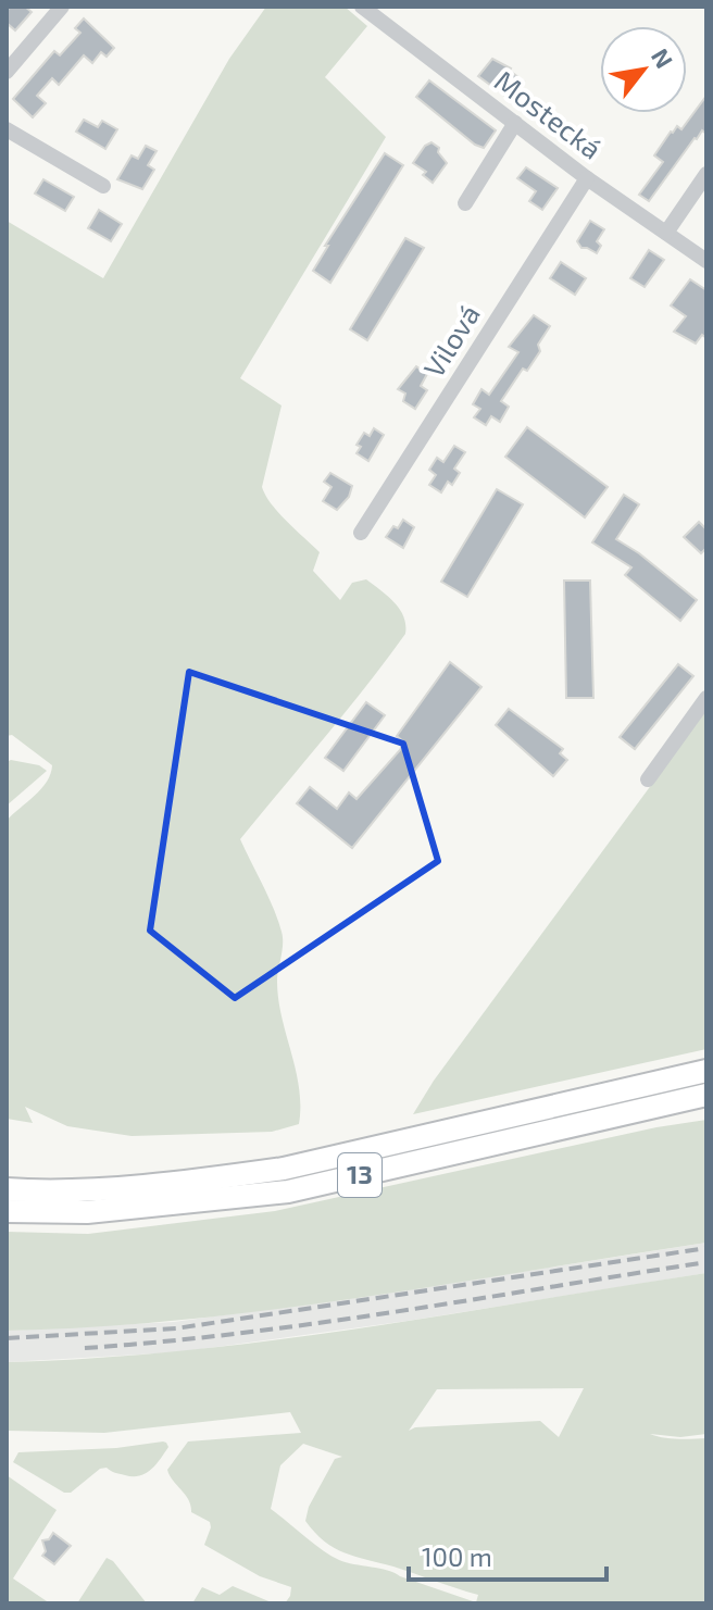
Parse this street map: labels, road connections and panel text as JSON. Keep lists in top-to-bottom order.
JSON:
{
  "streets": {
    "highway": ["13"],
    "street": ["Mostecká", "Vilová"]
  },
  "crossings": [
    ["Mostecká", "Vilová"]
  ],
  "scale_bar": "100 m",
  "north": "top right"
}
